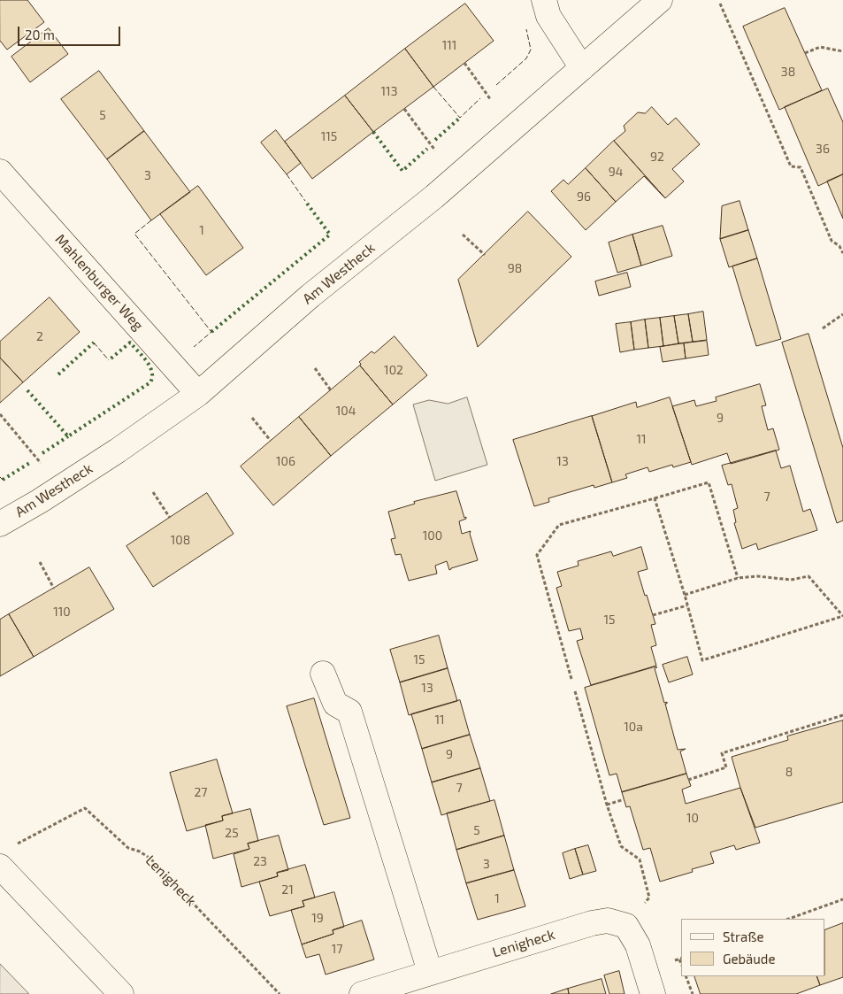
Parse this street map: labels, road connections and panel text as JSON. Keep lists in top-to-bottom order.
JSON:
{
  "streets": {
    "street": ["Am Westheck", "Mahlenburger Weg", "Lenigheck"]
  },
  "crossings": [
    ["Am Westheck", "Mahlenburger Weg"]
  ],
  "house_numbers": [
    "111",
    "38",
    "113",
    "5",
    "115",
    "36",
    "92",
    "94",
    "3",
    "96",
    "1",
    "98",
    "2",
    "102",
    "104",
    "9",
    "11",
    "106",
    "13",
    "7",
    "100",
    "108",
    "110",
    "15",
    "15",
    "13",
    "11",
    "10a",
    "9",
    "8",
    "7",
    "27",
    "10",
    "5",
    "25",
    "23",
    "3",
    "21",
    "1",
    "19",
    "17"
  ],
  "legend": ["Straße", "Gebäude"],
  "scale_bar": "20 m"
}
